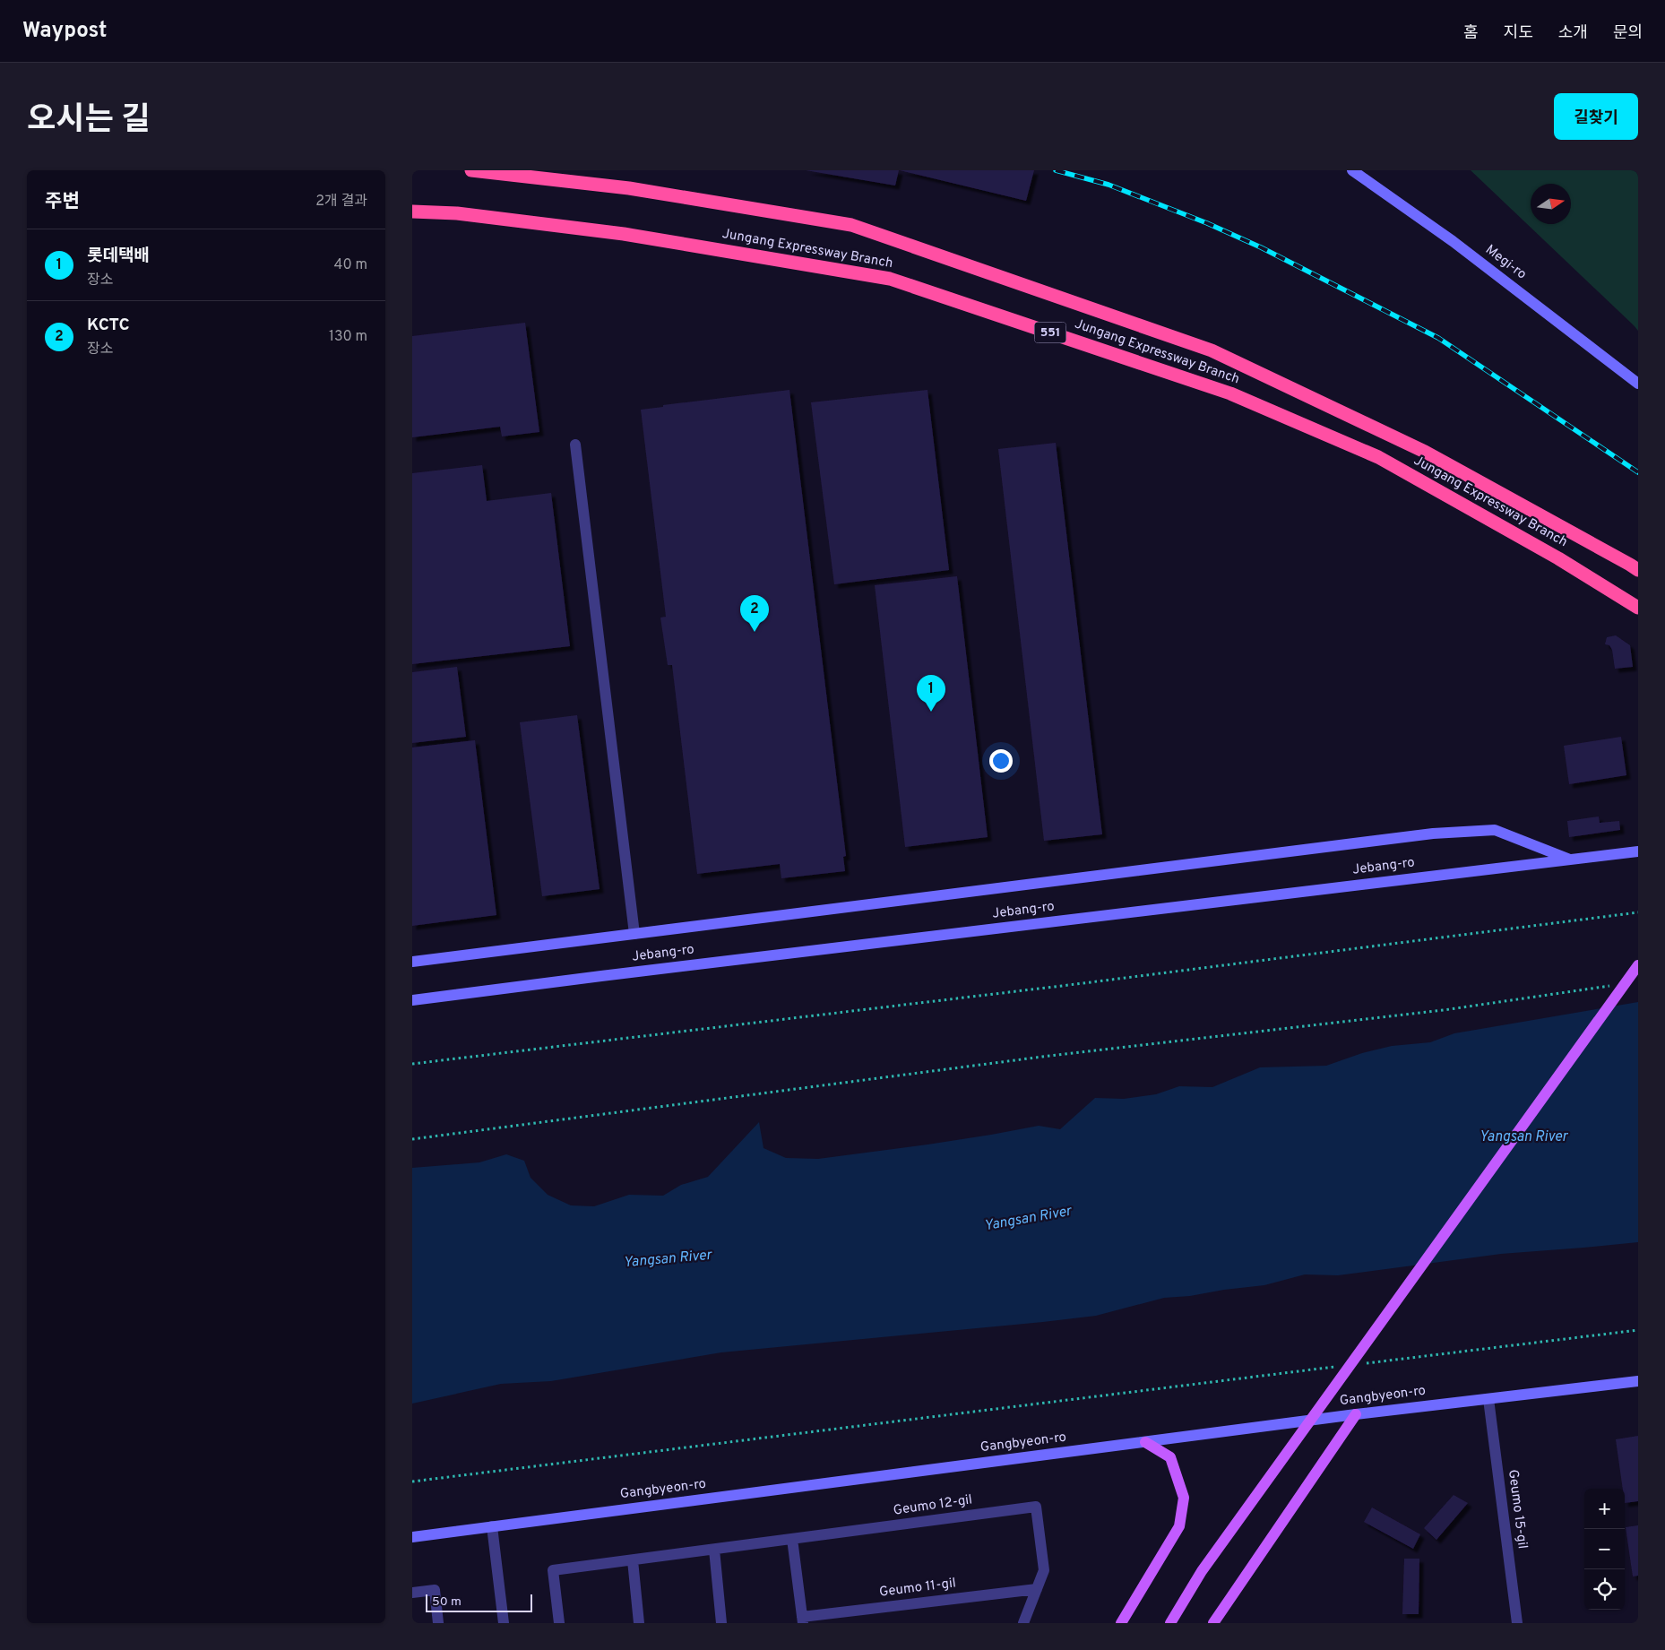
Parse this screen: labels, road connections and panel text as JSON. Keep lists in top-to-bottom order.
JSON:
{
  "streets": {
    "highway": ["Jungang Expressway Branch", "551"],
    "street": [
      "Megi-ro",
      "Jebang-ro",
      "Gangbyeon-ro",
      "Geumo 12-gil",
      "Geumo 15-gil",
      "Geumo 11-gil"
    ]
  },
  "crossings": [
    ["Gangbyeon-ro", "Geumo 15-gil"],
    ["Geumo 12-gil", "Geumo 11-gil"]
  ],
  "water": ["Yangsan River"],
  "scale_bar": "50 m",
  "north": "right",
  "page": {
    "header": "Waypost",
    "nav": [
      "홈",
      "지도",
      "소개",
      "문의"
    ],
    "title": "오시는 길",
    "buttons": "길찾기",
    "heading": ["주변", "2개 결과"],
    "list": [
      {
        "mark": "1",
        "name": "롯데택배",
        "note": "장소",
        "value": "40 m"
      },
      {
        "mark": "2",
        "name": "KCTC",
        "note": "장소",
        "value": "130 m"
      }
    ],
    "pins": ["2", "1"],
    "map_buttons": ["+", "−"],
    "scale": "50 m"
  }
}
